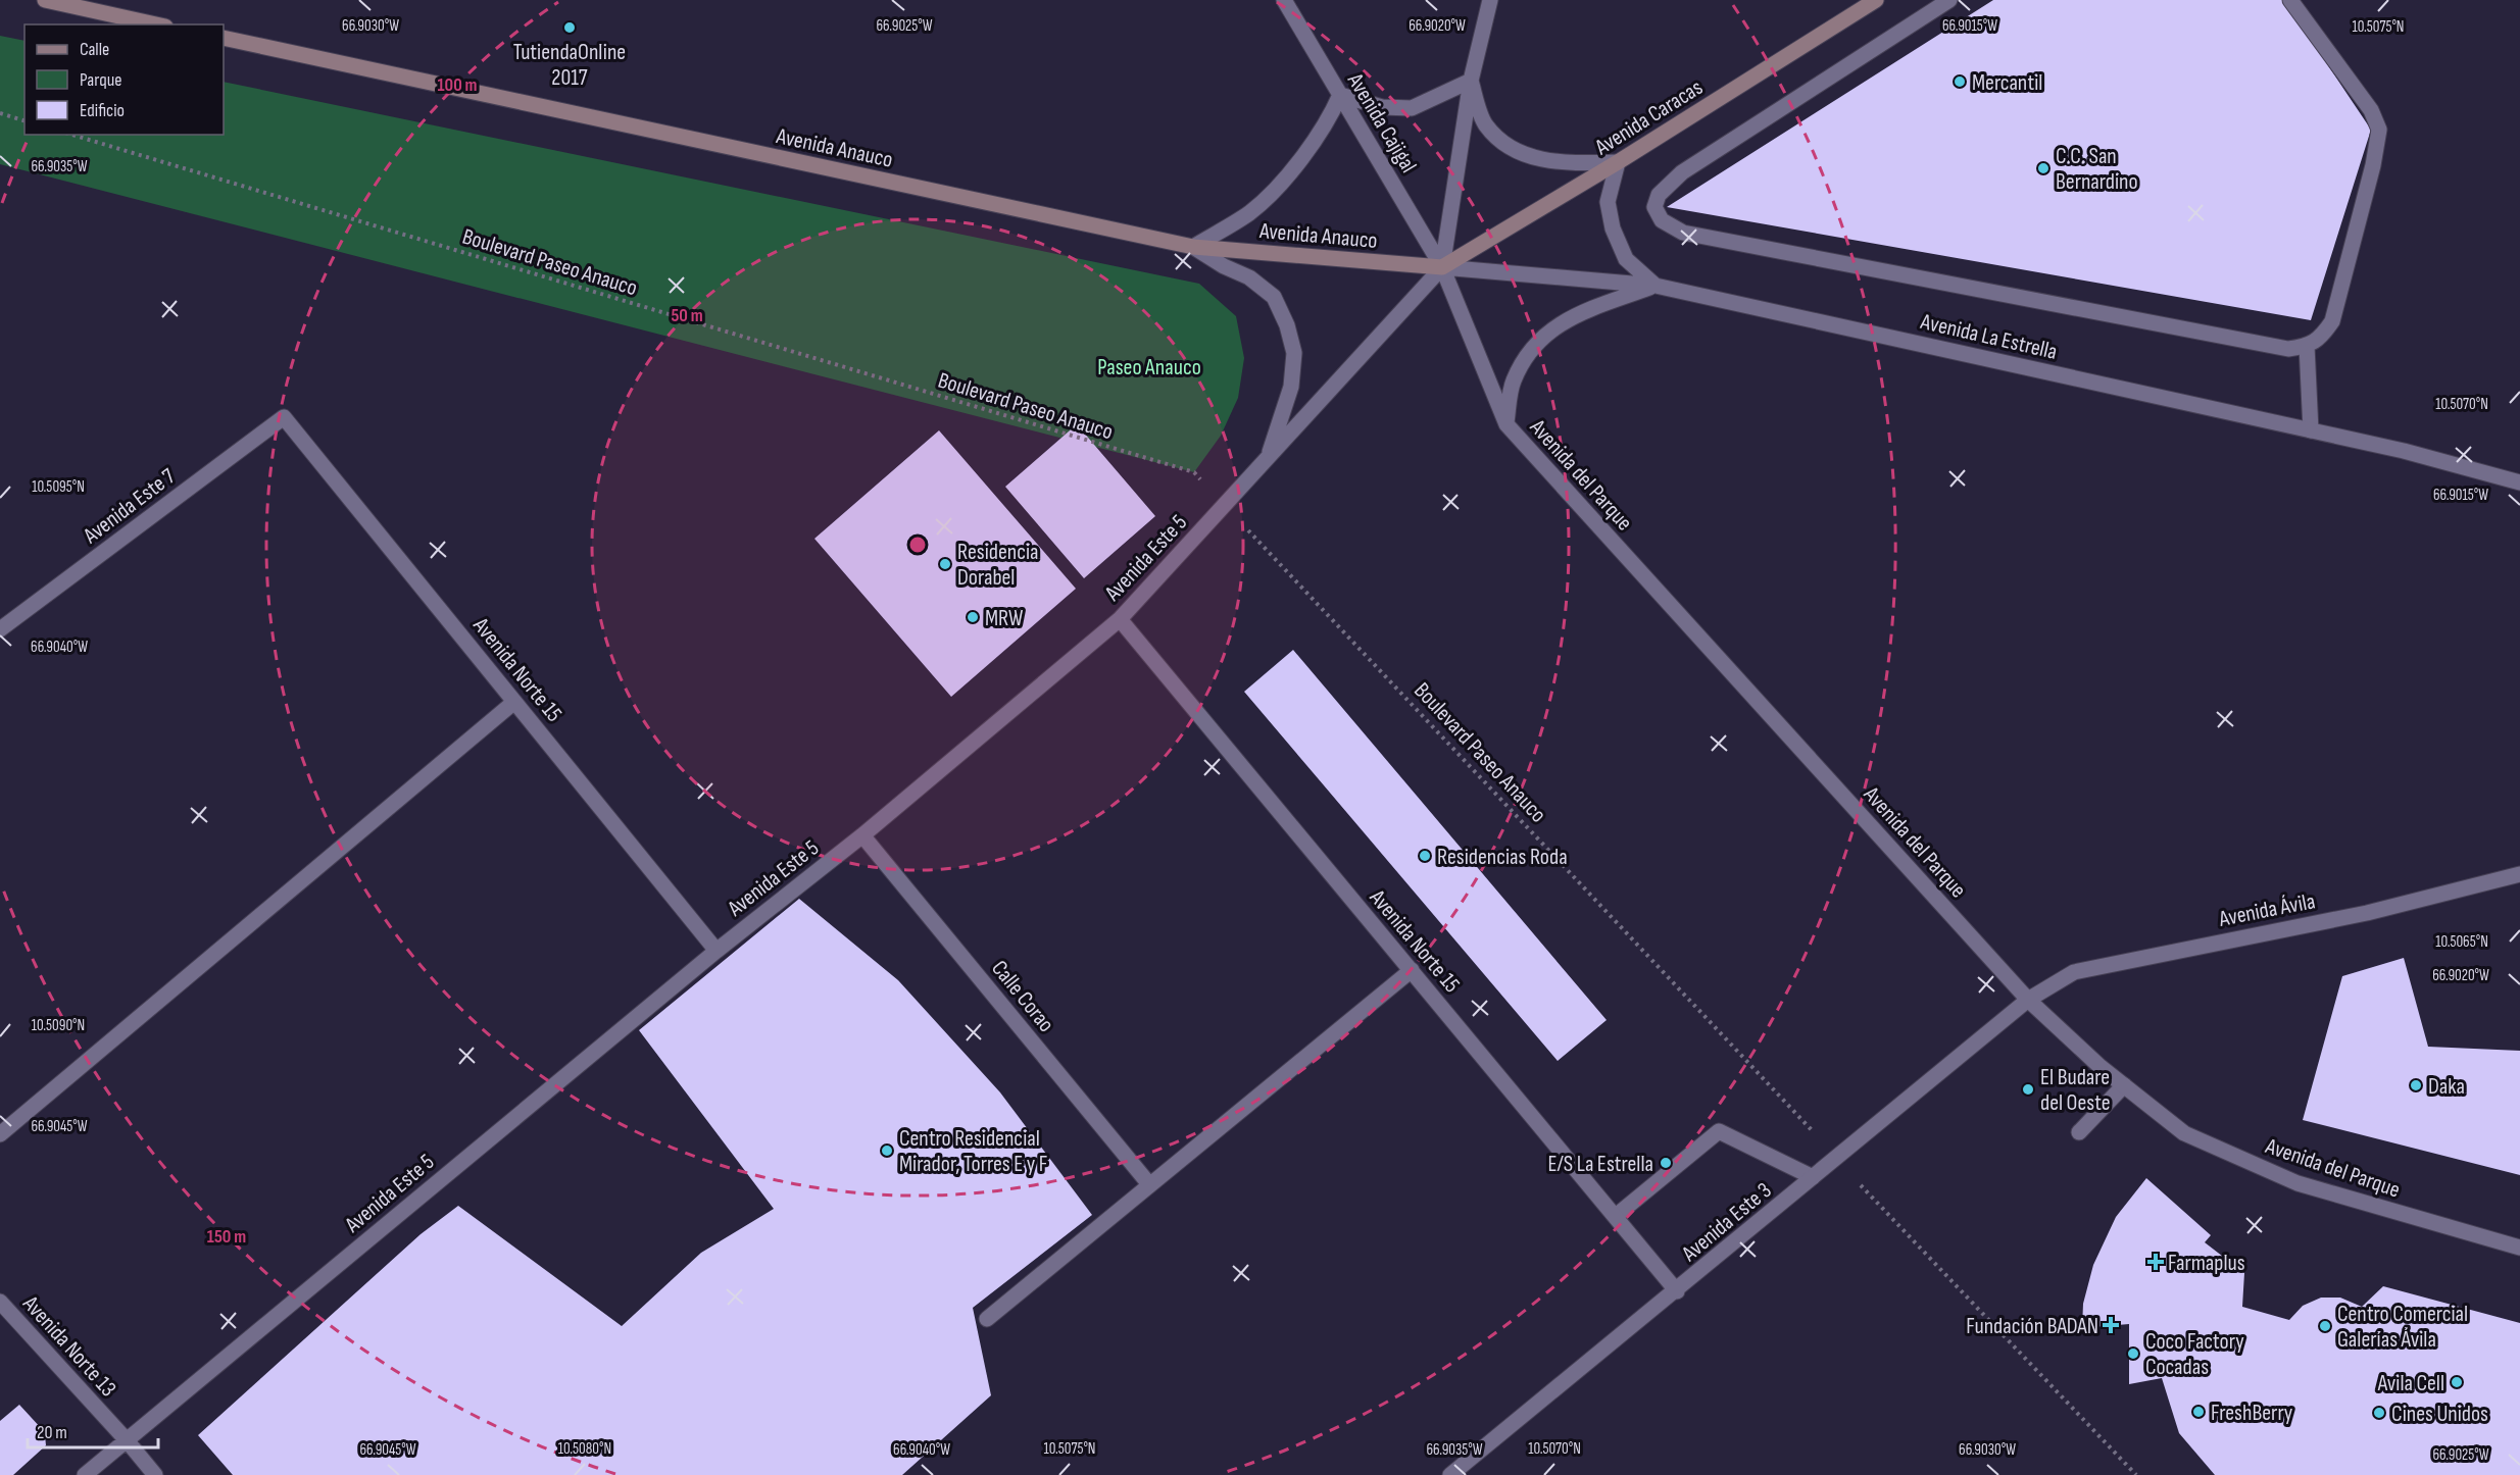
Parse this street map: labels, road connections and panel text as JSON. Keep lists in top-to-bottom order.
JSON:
{
  "streets": {
    "main road": ["Avenida Caracas", "Avenida Anauco"],
    "street": [
      "Avenida Cajigal",
      "Avenida La Estrella",
      "Avenida del Parque",
      "Avenida Este 7",
      "Avenida Este 5",
      "Avenida Norte 15",
      "Avenida Ávila",
      "Calle Corao",
      "Avenida Este 3",
      "Avenida Norte 13"
    ],
    "path": ["Boulevard Paseo Anauco"]
  },
  "crossings": [
    ["Avenida Caracas", "Avenida Cajigal"],
    ["Avenida Caracas", "Avenida Anauco"],
    ["Avenida Caracas", "Avenida La Estrella"],
    ["Avenida Caracas", "Avenida del Parque"],
    ["Avenida Caracas", "Avenida Este 5"],
    ["Avenida Cajigal", "Avenida Anauco"],
    ["Avenida Cajigal", "Avenida La Estrella"],
    ["Avenida Cajigal", "Avenida del Parque"],
    ["Avenida Cajigal", "Avenida Este 5"],
    ["Avenida Anauco", "Avenida La Estrella"],
    ["Avenida Anauco", "Avenida del Parque"],
    ["Avenida Anauco", "Avenida Este 5"],
    ["Avenida La Estrella", "Avenida del Parque"],
    ["Avenida La Estrella", "Avenida Este 5"],
    ["Avenida del Parque", "Avenida Este 5"],
    ["Avenida del Parque", "Avenida Ávila"],
    ["Avenida del Parque", "Avenida Este 3"],
    ["Avenida Este 7", "Avenida Norte 15"],
    ["Avenida Este 5", "Avenida Norte 15"],
    ["Avenida Este 5", "Calle Corao"],
    ["Avenida Este 5", "Avenida Norte 13"],
    ["Avenida Norte 15", "Avenida Este 3"],
    ["Avenida Ávila", "Avenida Este 3"]
  ],
  "parks": ["Paseo Anauco"],
  "places": {
    "other": [
      "TutiendaOnline 2017",
      "Mercantil",
      "C.C. San Bernardino",
      "Residencia Dorabel",
      "MRW",
      "Residencias Roda",
      "Daka",
      "El Budare del Oeste",
      "Centro Residencial Mirador, Torres E y F",
      "E/S La Estrella",
      "Centro Comercial Galerías Ávila",
      "Coco Factory Cocadas",
      "Avila Cell",
      "FreshBerry",
      "Cines Unidos"
    ],
    "health": ["Farmaplus", "Fundación BADAN"]
  },
  "legend": ["Calle", "Parque", "Edificio"],
  "scale_bar": "20 m",
  "coordinates": [
    "66.9030°W",
    "66.9025°W",
    "66.9020°W",
    "66.9015°W",
    "10.5075°N",
    "66.9035°W",
    "10.5070°N",
    "10.5095°N",
    "66.9040°W",
    "10.5065°N",
    "10.5090°N",
    "66.9045°W",
    "10.5080°N"
  ],
  "rings": ["100 m", "50 m", "150 m"]
}
